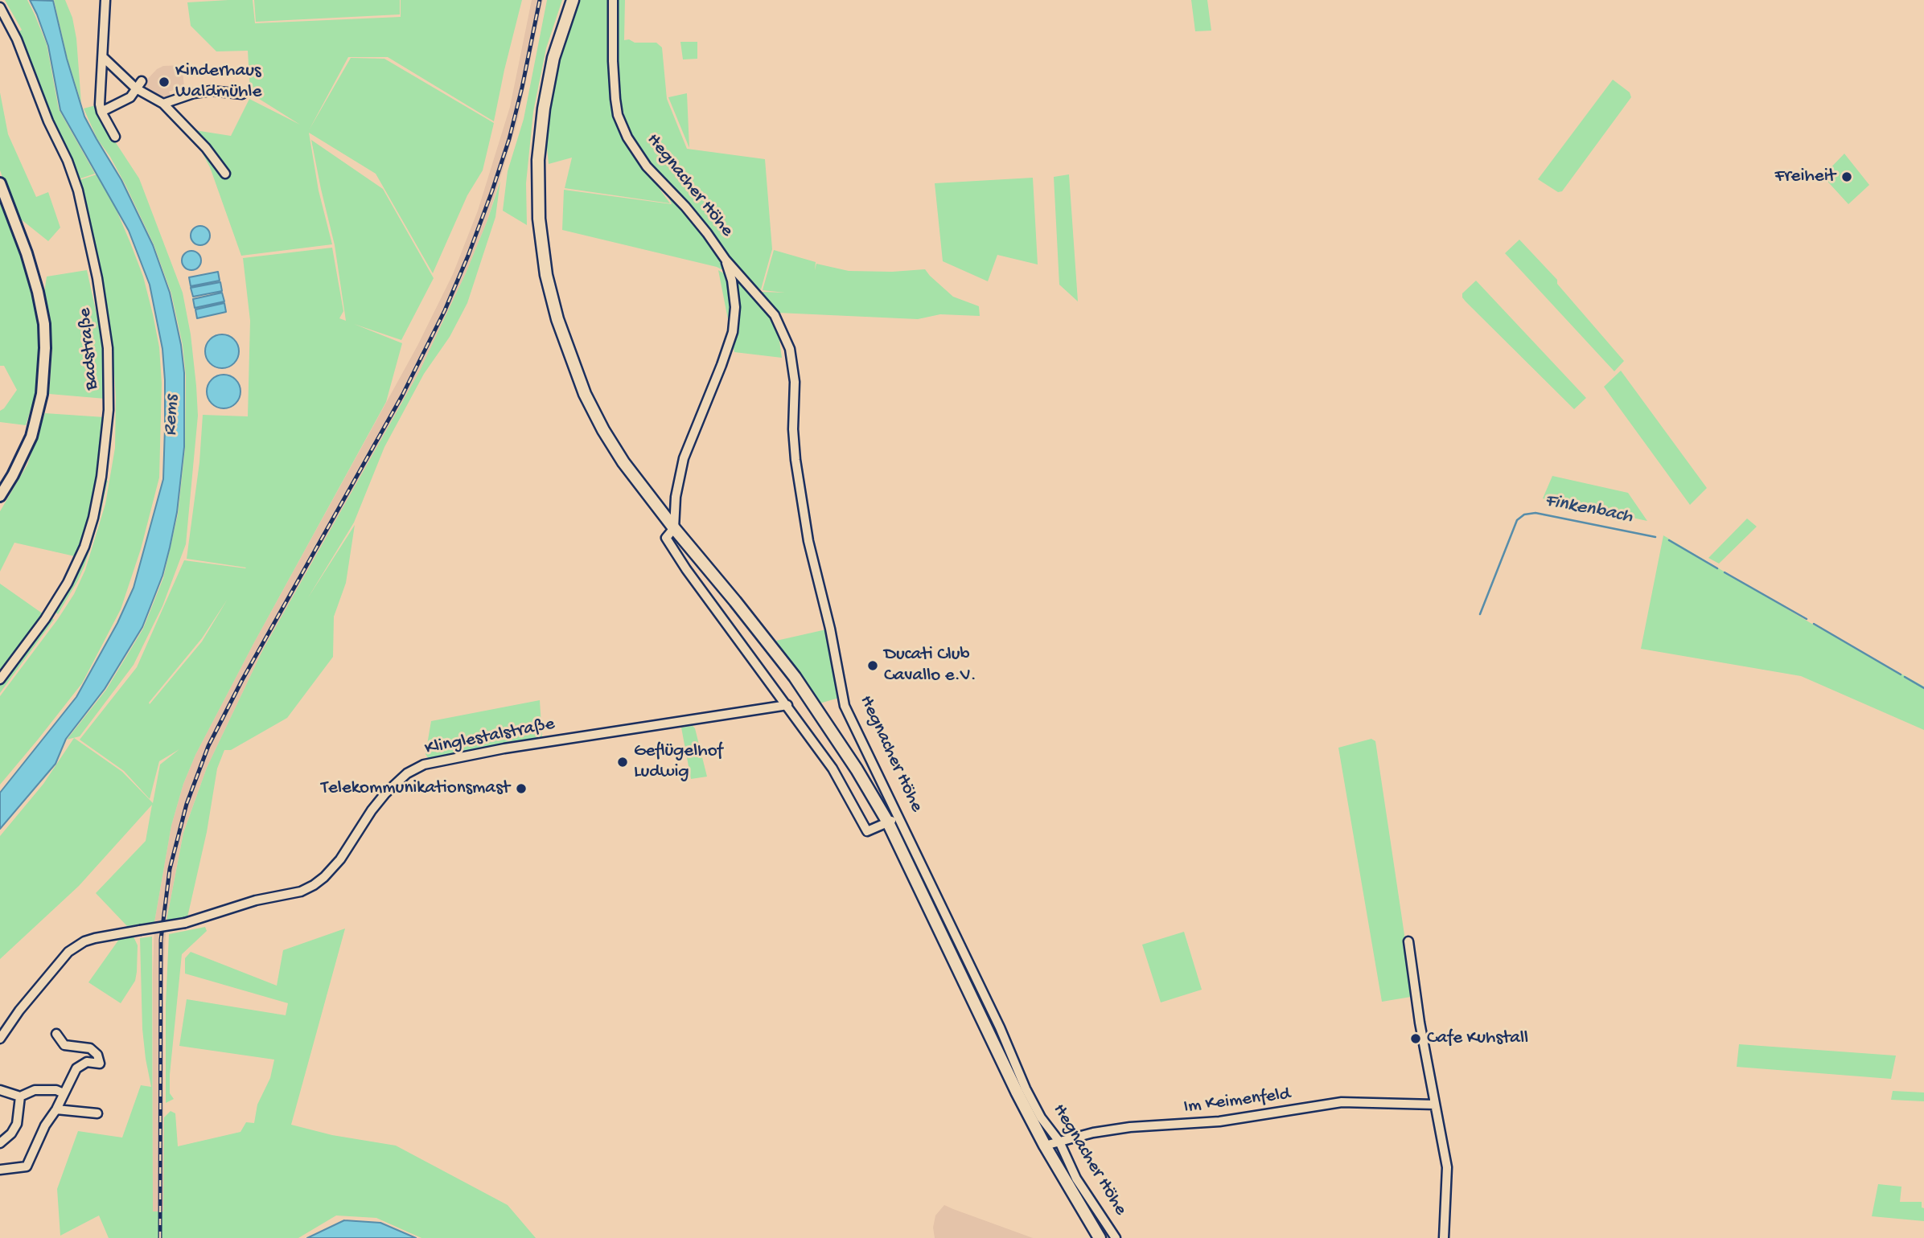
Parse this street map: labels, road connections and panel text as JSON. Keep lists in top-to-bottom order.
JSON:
{
  "streets": {
    "main road": ["Hegnacher Höhe"],
    "street": ["Badstraße", "Klinglestalstraße", "Im Keimenfeld"]
  },
  "crossings": [
    ["Hegnacher Höhe", "Im Keimenfeld"]
  ],
  "water": ["Rems", "Finkenbach"],
  "places": [
    "Kinderhaus Waldmühle",
    "Freiheit",
    "Ducati Club Cavallo e.V.",
    "Geflügelhof Ludwig",
    "Telekommunikationsmast",
    "Cafe Kuhstall"
  ]
}
